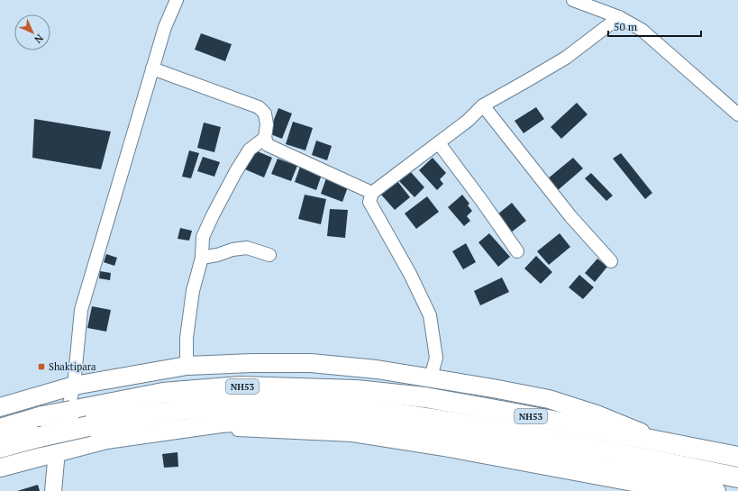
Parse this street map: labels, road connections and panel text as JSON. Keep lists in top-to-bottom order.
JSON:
{
  "streets": {
    "highway": ["NH53"]
  },
  "places": {
    "transit": ["Shaktipara"]
  },
  "scale_bar": "50 m",
  "north": "bottom right"
}
